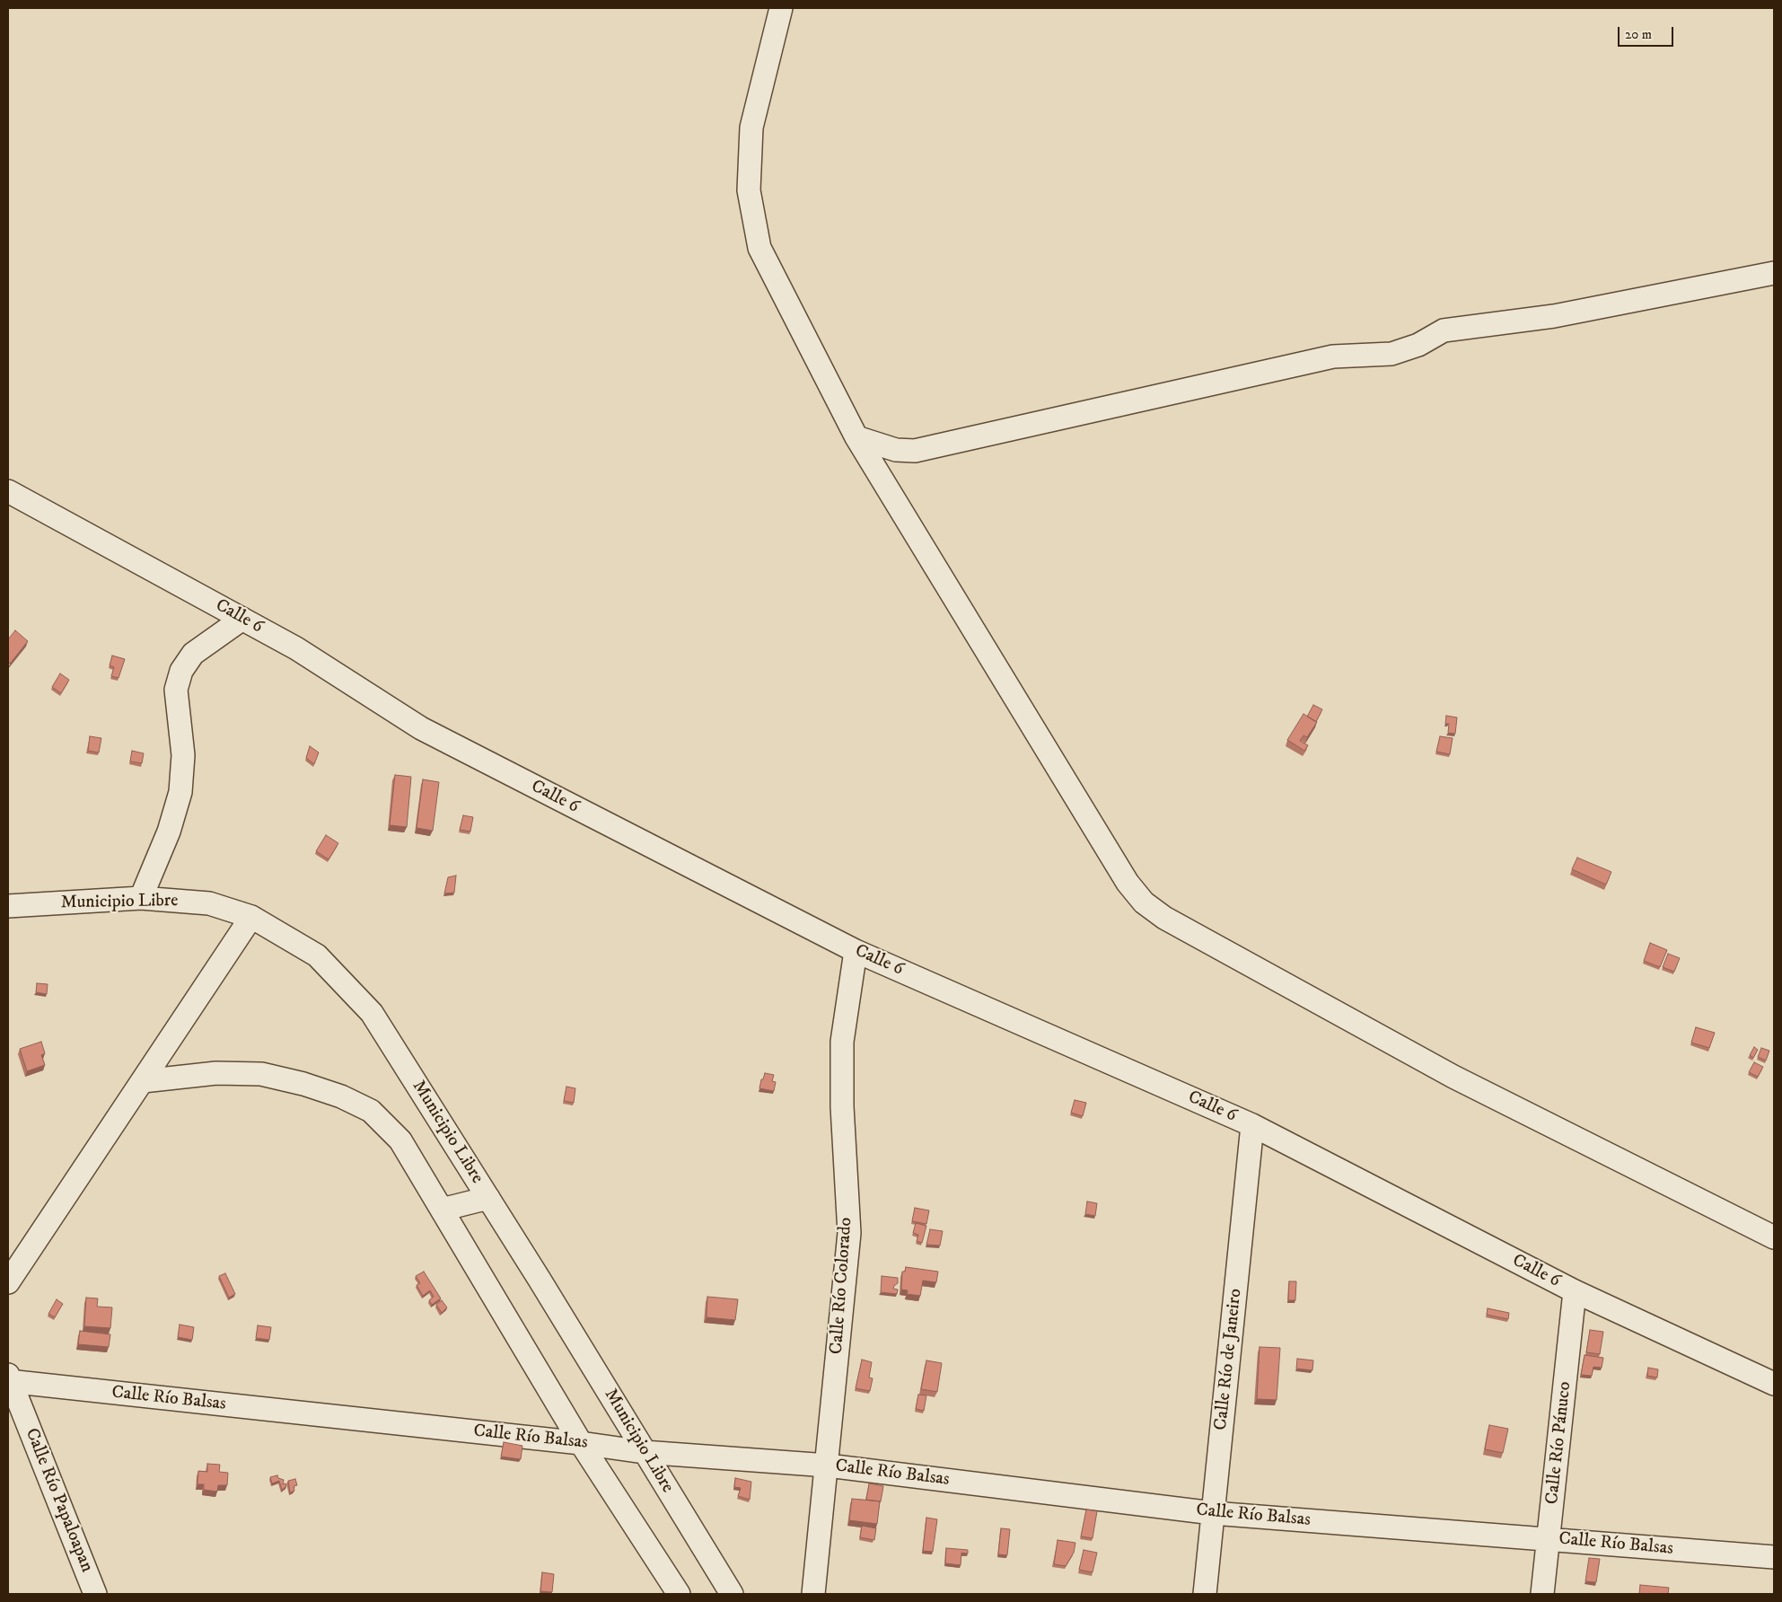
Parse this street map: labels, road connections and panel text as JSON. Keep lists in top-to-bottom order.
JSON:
{
  "streets": {
    "street": [
      "Calle 6",
      "Municipio Libre",
      "Calle Río Colorado",
      "Calle Río de Janeiro",
      "Calle Río Balsas",
      "Calle Río Pánuco",
      "Calle Río Papaloapan"
    ]
  },
  "crossings": [
    ["Calle 6", "Calle Río Colorado"],
    ["Calle 6", "Calle Río de Janeiro"],
    ["Calle 6", "Calle Río Pánuco"],
    ["Municipio Libre", "Calle Río Balsas"],
    ["Calle Río Colorado", "Calle Río Balsas"],
    ["Calle Río de Janeiro", "Calle Río Balsas"],
    ["Calle Río Balsas", "Calle Río Pánuco"],
    ["Calle Río Balsas", "Calle Río Papaloapan"]
  ],
  "scale_bar": "20 m"
}
